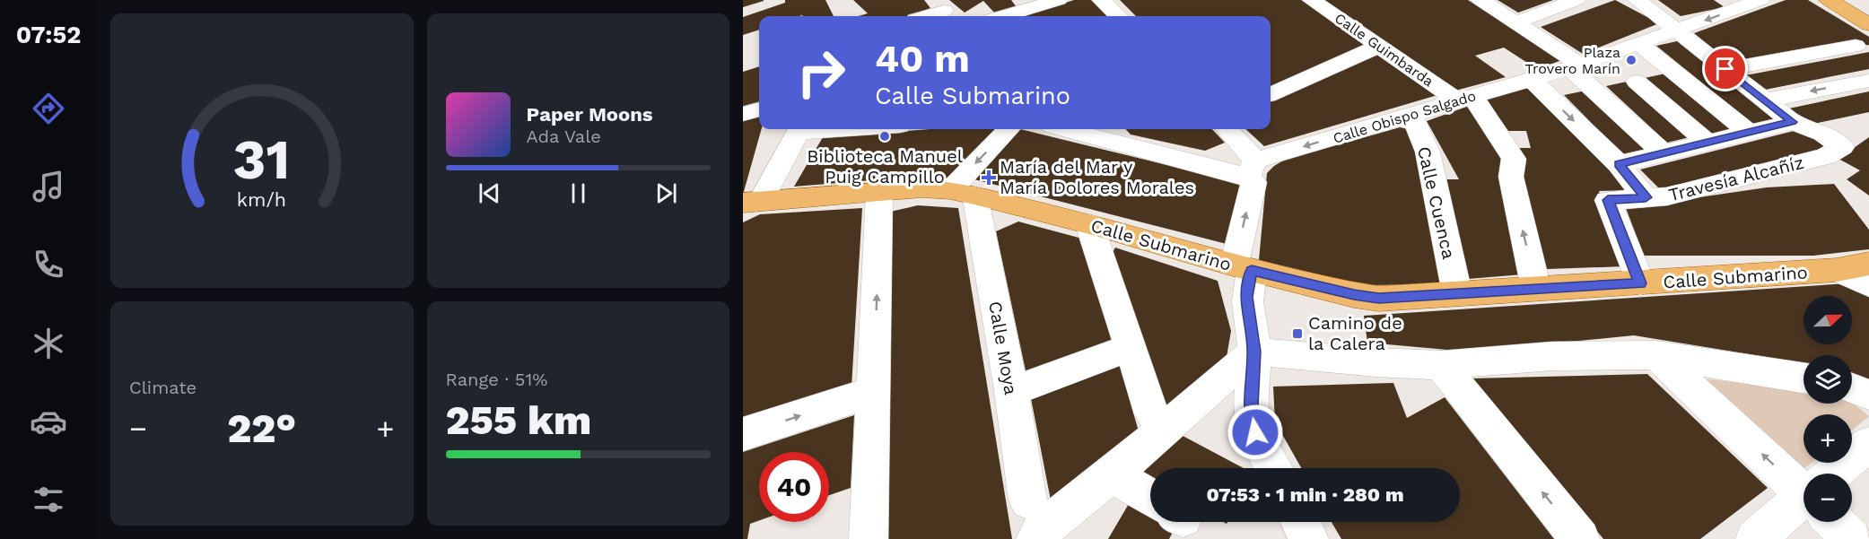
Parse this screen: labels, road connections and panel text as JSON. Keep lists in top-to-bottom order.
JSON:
{
  "streets": {
    "main road": ["Calle Submarino"],
    "street": [
      "Calle Guimbarda",
      "Calle Obispo Salgado",
      "Travesía Alcañíz",
      "Calle Cuenca",
      "Calle Moya"
    ]
  },
  "crossings": [
    ["Calle Guimbarda", "Calle Obispo Salgado"],
    ["Calle Guimbarda", "Calle Submarino"],
    ["Calle Obispo Salgado", "Calle Cuenca"],
    ["Travesía Alcañíz", "Calle Submarino"],
    ["Calle Cuenca", "Calle Submarino"],
    ["Calle Submarino", "Calle Moya"]
  ],
  "places": {
    "other": ["Plaza Trovero Marín", "Biblioteca Manuel Puig Campillo"],
    "health": ["María del Mar y María Dolores Morales"],
    "transit": ["Camino de la Calera"]
  },
  "north": "right",
  "page": {
    "tabs": "07:52",
    "turn": ["40 m", "Calle Submarino"],
    "song": ["Paper Moons", "Ada Vale"],
    "map_buttons": ["+", "−"],
    "tile": [
      "Climate",
      ["Range · 51%", "255 km"]
    ],
    "heat": ["−", "22°", "+"],
    "limit": "40",
    "trip": "07:53 · 1 min · 280 m",
    "gauge": ["31", "km/h"]
  }
}
